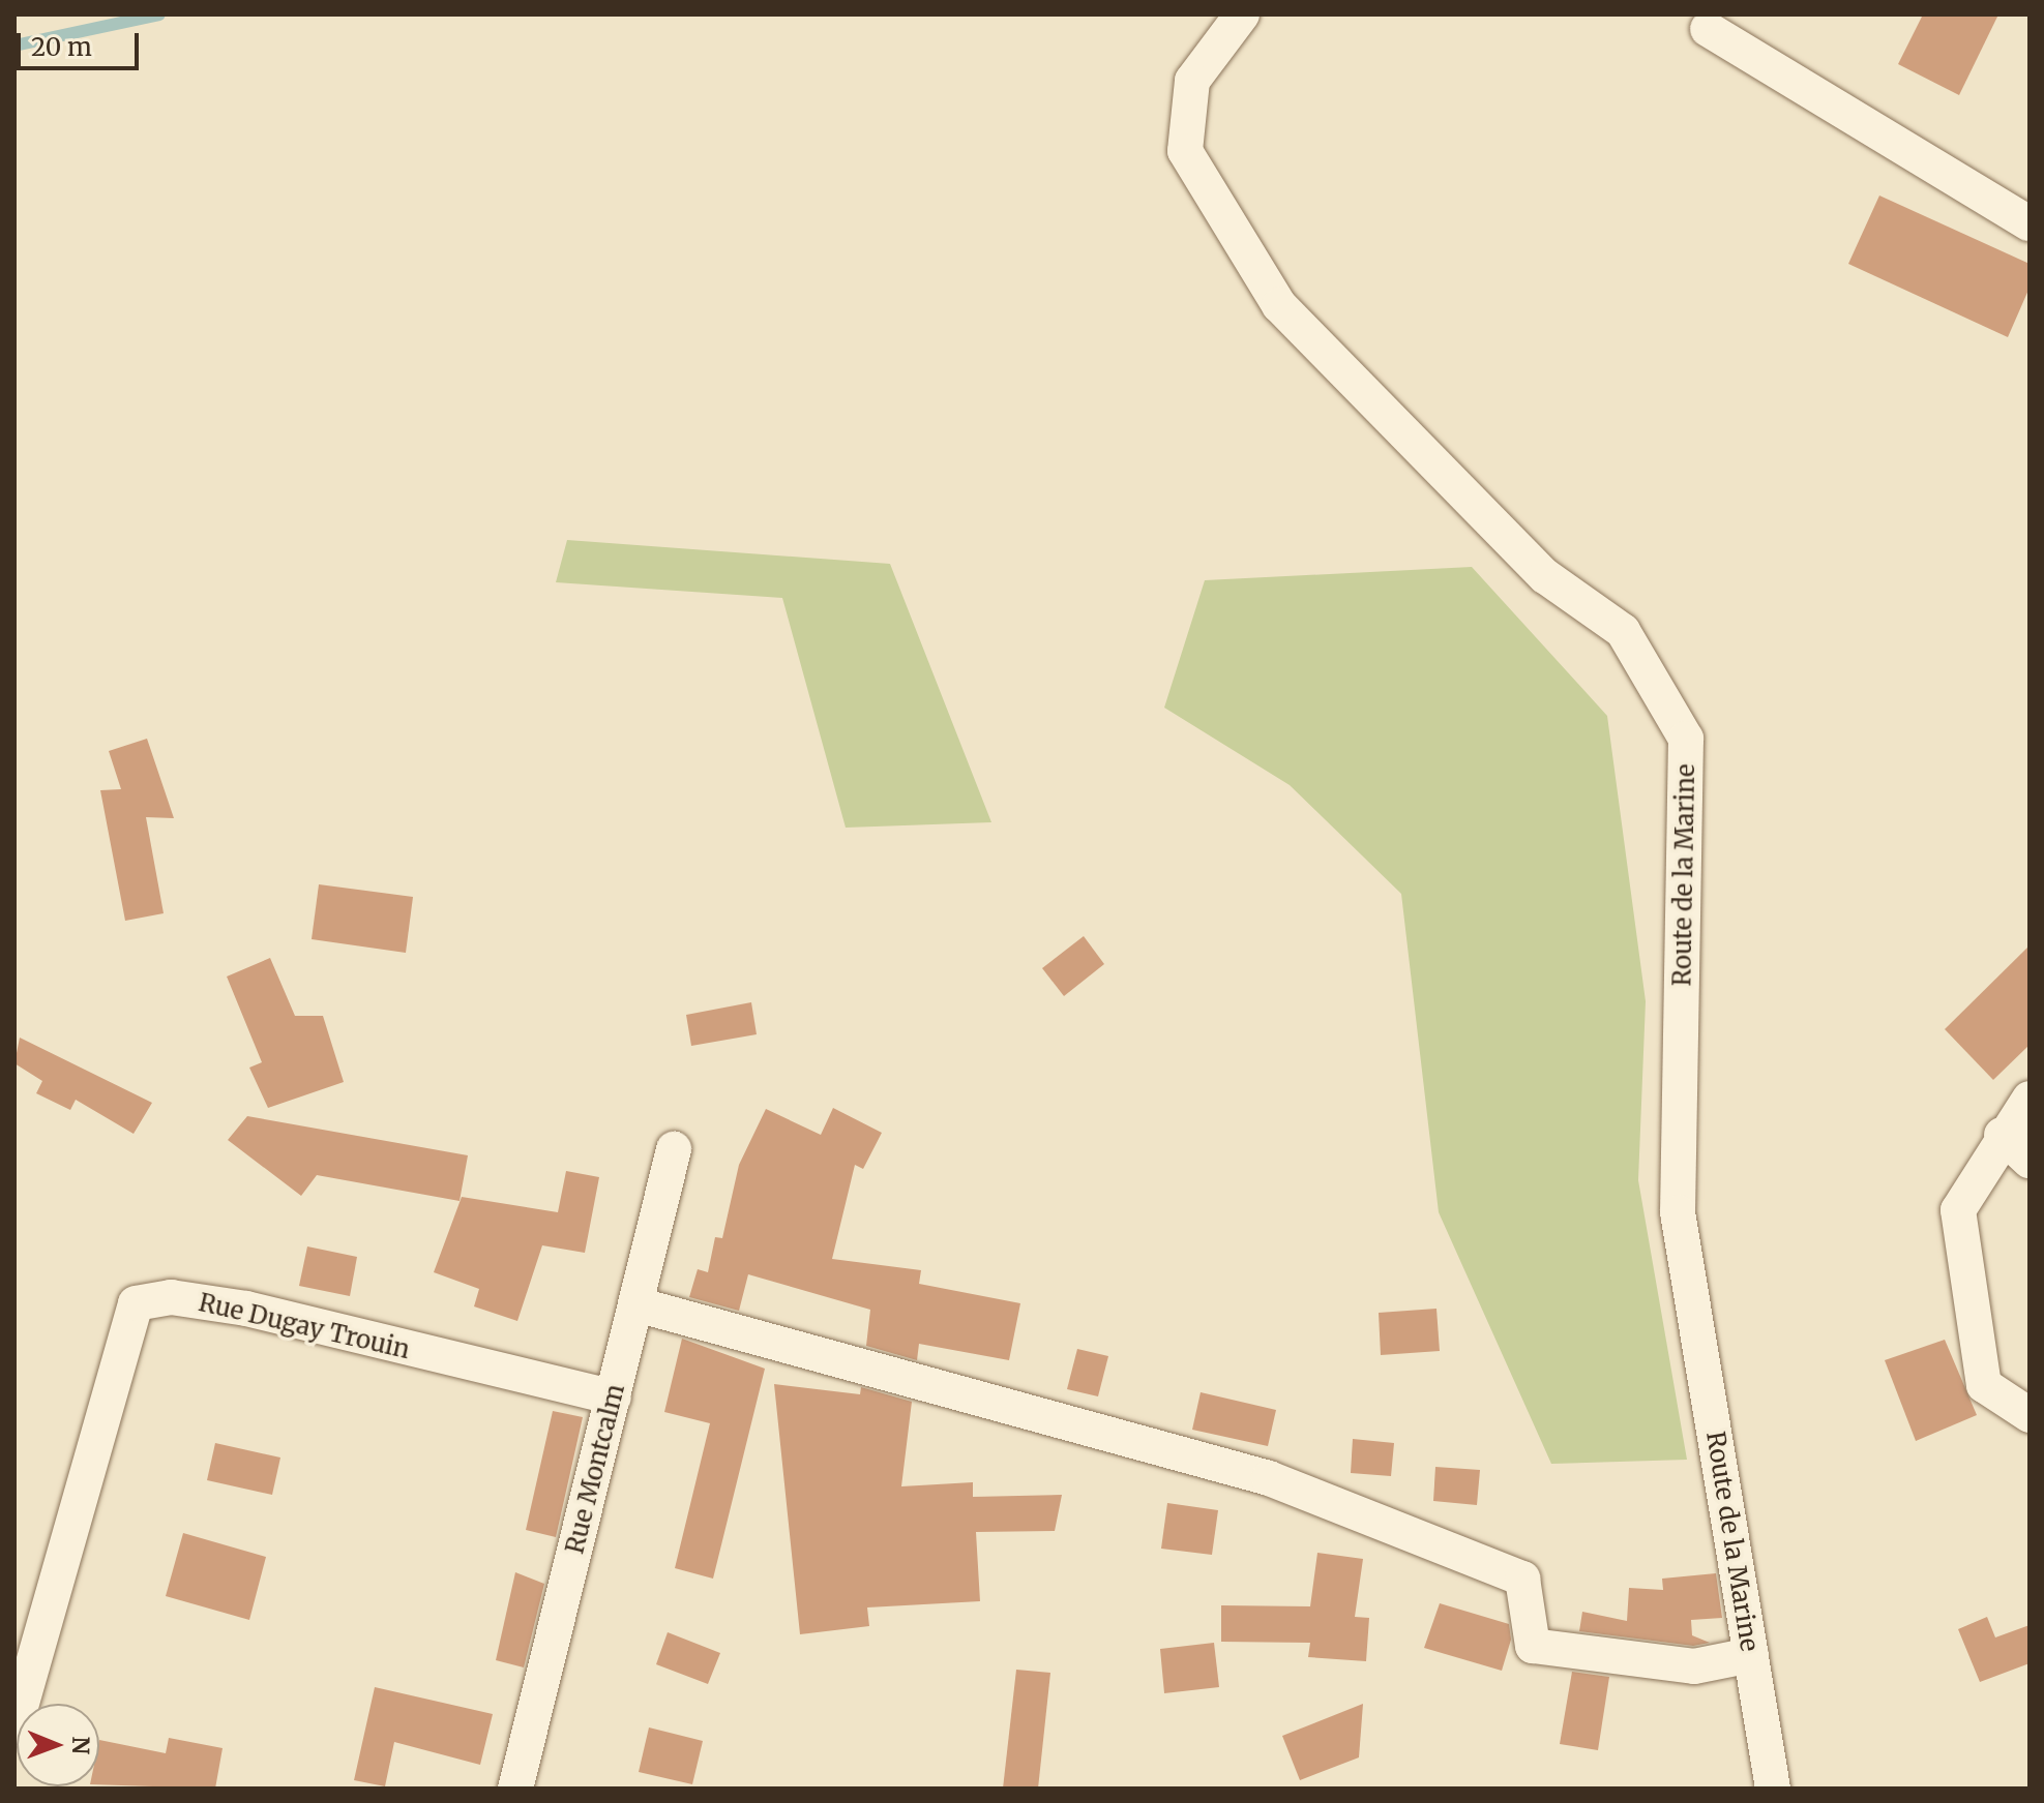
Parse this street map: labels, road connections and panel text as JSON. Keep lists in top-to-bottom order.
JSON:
{
  "streets": {
    "street": ["Route de la Marine", "Rue Dugay Trouin", "Rue Montcalm"]
  },
  "crossings": [
    ["Rue Dugay Trouin", "Rue Montcalm"]
  ],
  "scale_bar": "20 m",
  "north": "right"
}
